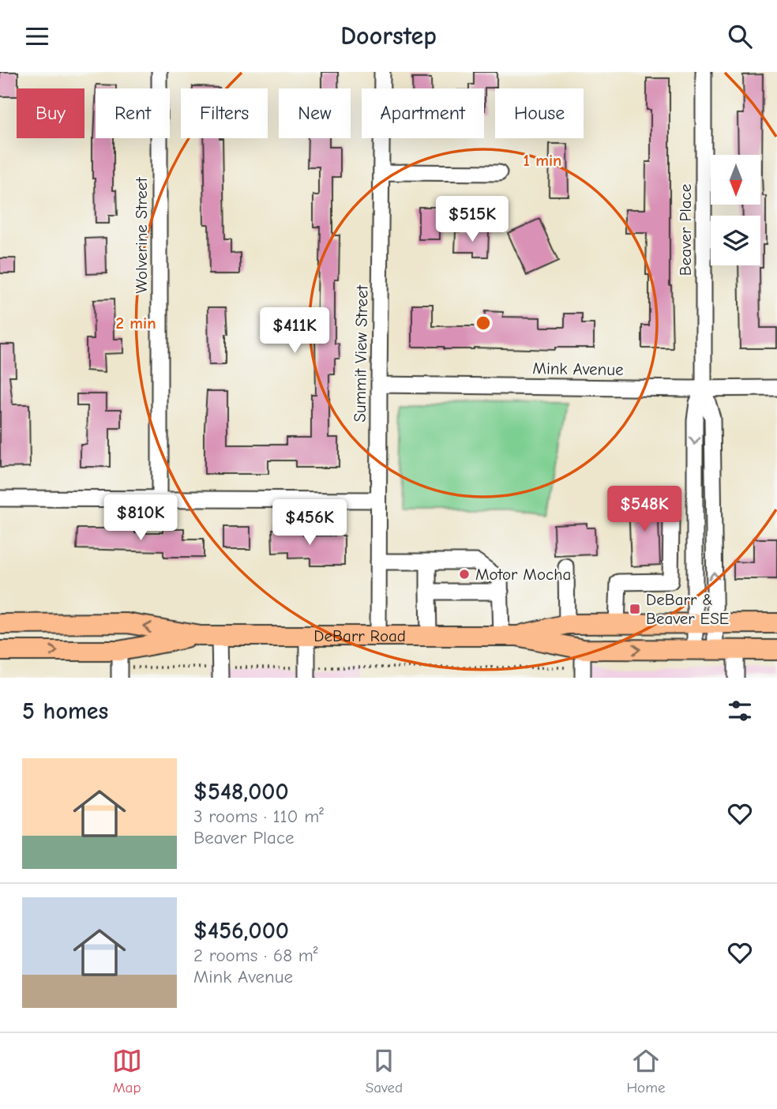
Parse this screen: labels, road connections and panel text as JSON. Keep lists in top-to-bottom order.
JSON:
{
  "streets": {
    "main road": ["DeBarr Road"],
    "street": [
      "Beaver Place",
      "Wolverine Street",
      "Summit View Street",
      "Mink Avenue"
    ]
  },
  "crossings": [
    ["Beaver Place", "Mink Avenue"],
    ["Beaver Place", "DeBarr Road"],
    ["Summit View Street", "Mink Avenue"],
    ["Summit View Street", "DeBarr Road"]
  ],
  "places": {
    "other": ["Motor Mocha"],
    "transit": ["DeBarr & Beaver ESE"]
  },
  "north": "bottom",
  "page": {
    "header": "Doorstep",
    "chip": [
      "Buy",
      "Rent",
      "Filters",
      "New",
      "Apartment",
      "House"
    ],
    "price": [
      "$515K",
      "$411K",
      "$548K",
      "$810K",
      "$456K"
    ],
    "heading": "5 homes",
    "list": [
      {
        "name": "$548,000",
        "note": "3 rooms · 110 m² · Beaver Place"
      },
      {
        "name": "$456,000",
        "note": "2 rooms · 68 m² · Mink Avenue"
      }
    ],
    "tabs": ["Map", "Saved", "Home"]
  },
  "rings": ["1 min", "2 min"]
}
